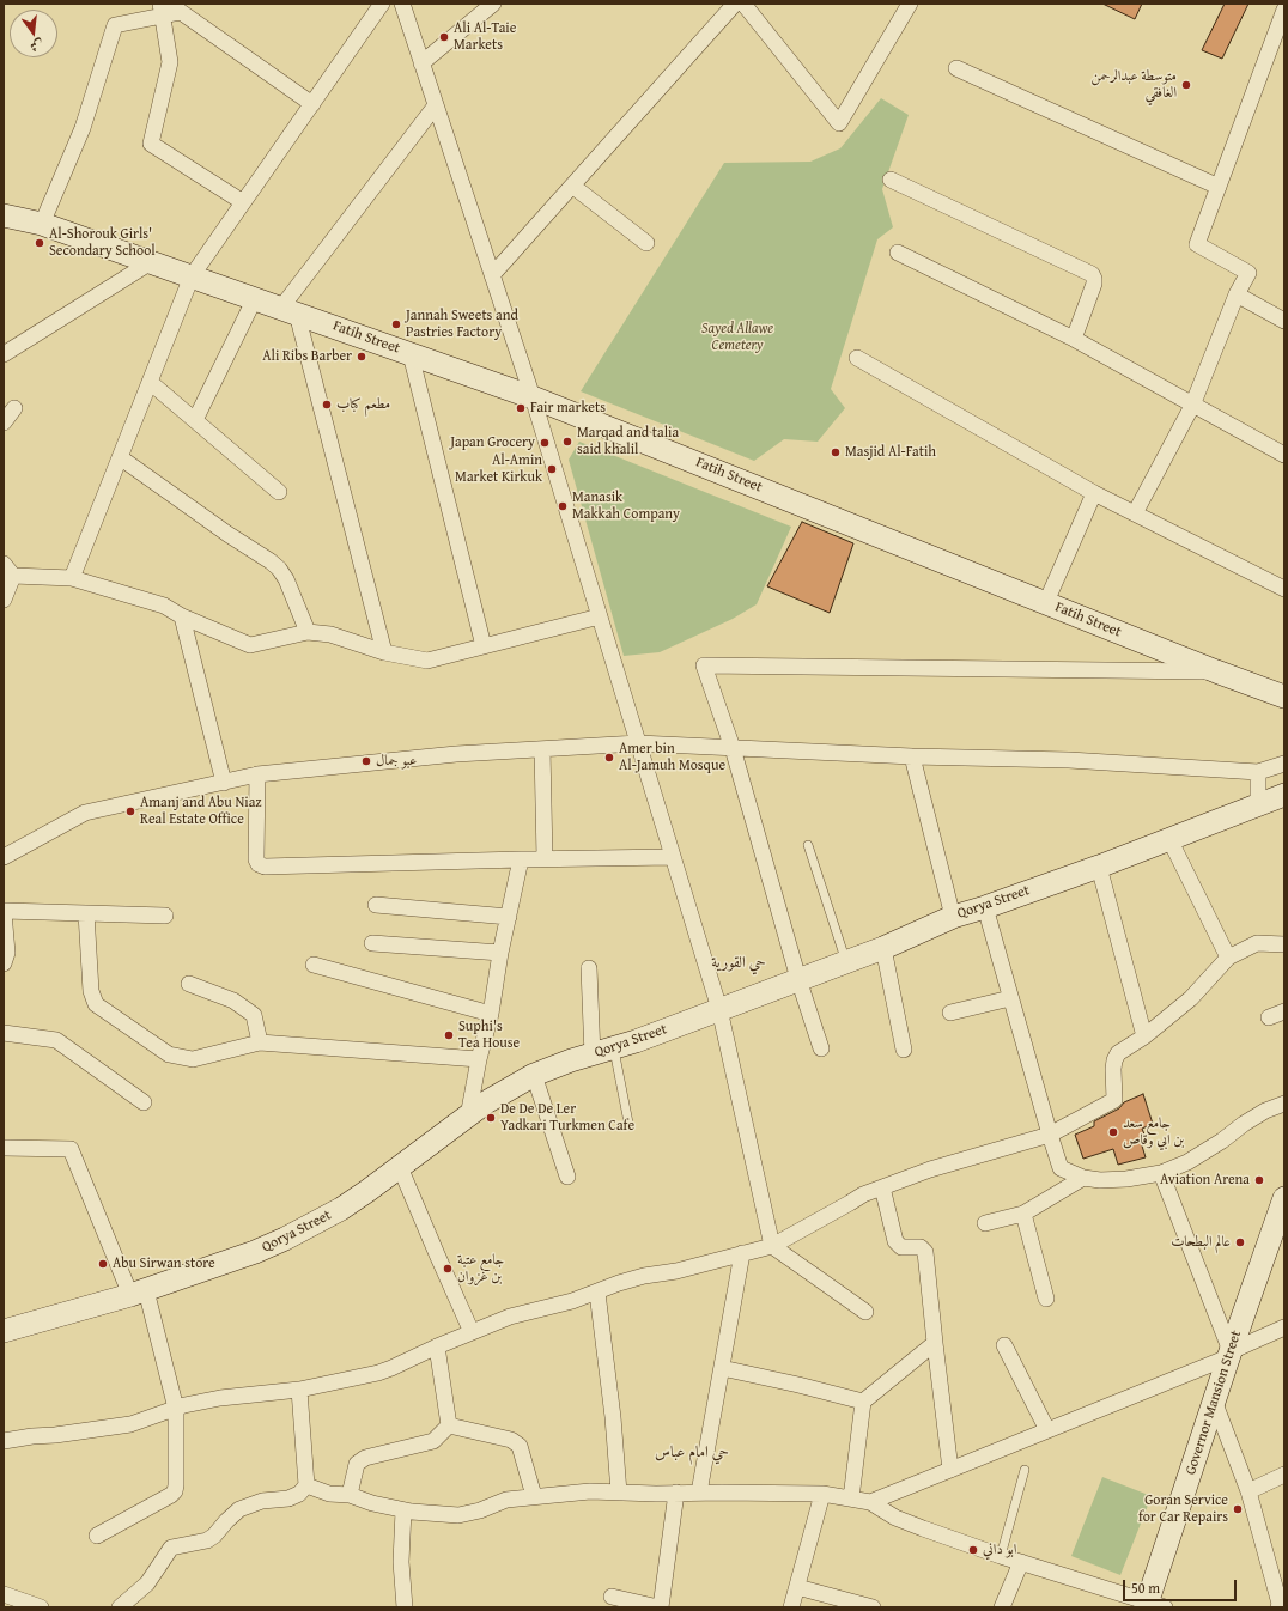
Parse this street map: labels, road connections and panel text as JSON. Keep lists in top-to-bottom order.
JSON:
{
  "streets": {
    "street": ["Fatih Street", "Qorya Street", "Governor Mansion Street"]
  },
  "districts": ["حي القورية", "حي امام عباس"],
  "parks": ["Sayed Allawe Cemetery"],
  "places": [
    "Ali Al-Taie Markets",
    "متوسطة عبدالرحمن الغافقي",
    "Al-Shorouk Girls' Secondary School",
    "Jannah Sweets and Pastries Factory",
    "Ali Ribs Barber",
    "مطعم كباب",
    "Fair markets",
    "Marqad and talia said khalil",
    "Japan Grocery",
    "Masjid Al-Fatih",
    "Al-Amin Market Kirkuk",
    "Manasik Makkah Company",
    "Amer bin Al-Jamuh Mosque",
    "عبو جمال",
    "Amanj and Abu Niaz Real Estate Office",
    "Suphi's Tea House",
    "De De De Ler Yadkari Turkmen Cafe",
    "جامع سعد بن ابي وقاص",
    "Aviation Arena",
    "عالم البطحات",
    "Abu Sirwan store",
    "جامع عتبة بن غزوان",
    "Goran Service for Car Repairs",
    "ابو داني"
  ],
  "scale_bar": "50 m",
  "north": "bottom"
}
